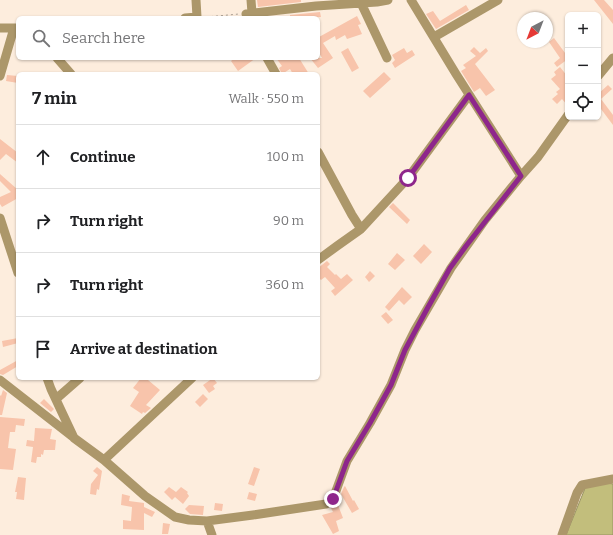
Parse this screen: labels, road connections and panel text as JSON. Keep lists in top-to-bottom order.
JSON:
{
  "north": "bottom left",
  "page": {
    "map_buttons": ["+", "−"],
    "search": "Search here",
    "heading": ["7 min", "Walk · 550 m"],
    "list": [
      ["Continue", "100 m"],
      ["Turn right", "90 m"],
      ["Turn right", "360 m"],
      "Arrive at destination"
    ]
  }
}
